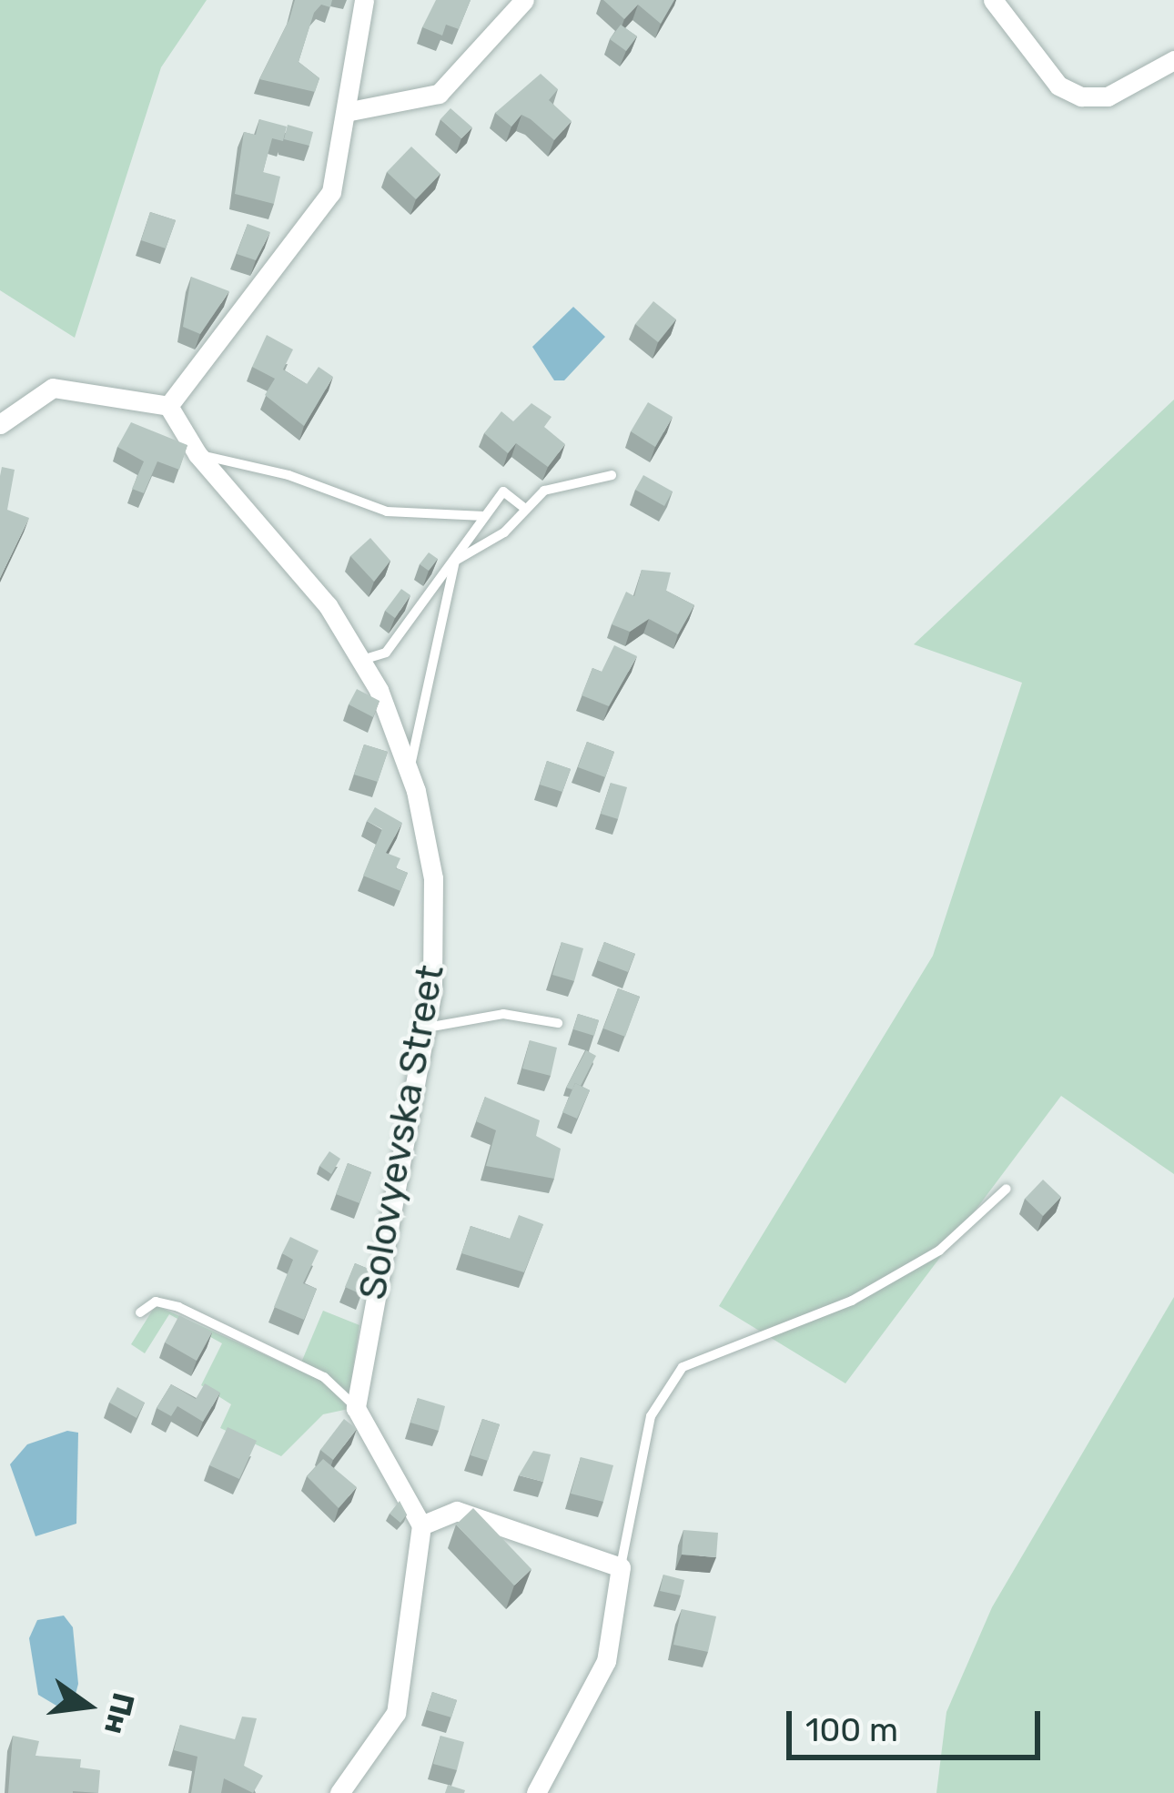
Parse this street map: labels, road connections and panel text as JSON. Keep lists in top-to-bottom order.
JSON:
{
  "streets": {
    "street": ["Solovyevska Street"]
  },
  "scale_bar": "100 m",
  "north": "right"
}
